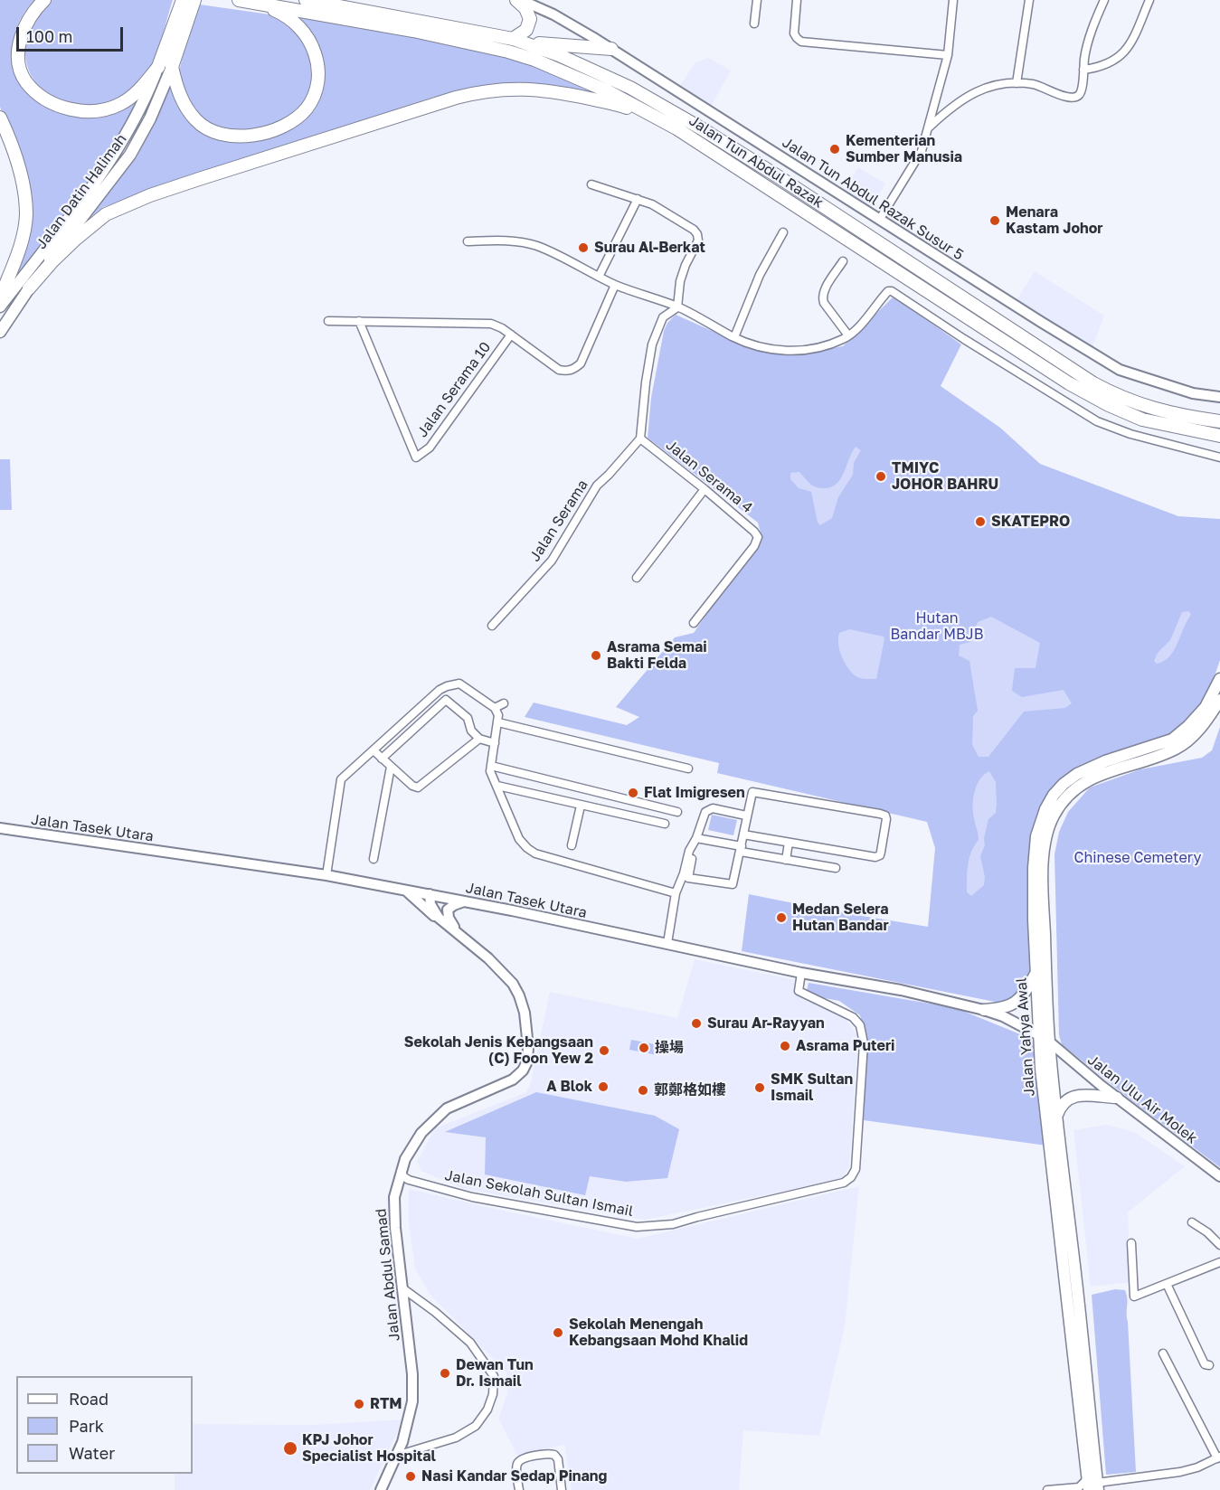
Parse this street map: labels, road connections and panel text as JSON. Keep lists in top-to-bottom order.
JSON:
{
  "streets": {
    "main road": ["Jalan Tun Abdul Razak", "Jalan Datin Halimah", "Jalan Yahya Awal"],
    "street": [
      "Jalan Tun Abdul Razak Susur 5",
      "Jalan Serama 10",
      "Jalan Serama 4",
      "Jalan Serama",
      "Jalan Tasek Utara",
      "Jalan Ulu Air Molek",
      "Jalan Sekolah Sultan Ismail",
      "Jalan Abdul Samad"
    ]
  },
  "crossings": [
    ["Jalan Serama 4", "Jalan Serama"],
    ["Jalan Tasek Utara", "Jalan Yahya Awal"],
    ["Jalan Tasek Utara", "Jalan Ulu Air Molek"],
    ["Jalan Tasek Utara", "Jalan Sekolah Sultan Ismail"],
    ["Jalan Tasek Utara", "Jalan Abdul Samad"],
    ["Jalan Yahya Awal", "Jalan Ulu Air Molek"],
    ["Jalan Sekolah Sultan Ismail", "Jalan Abdul Samad"]
  ],
  "parks": ["Hutan Bandar MBJB", "Chinese Cemetery"],
  "places": [
    "Kementerian Sumber Manusia",
    "Menara Kastam Johor",
    "Surau Al-Berkat",
    "TMIYC JOHOR BAHRU",
    "SKATEPRO",
    "Asrama Semai Bakti Felda",
    "Flat Imigresen",
    "Medan Selera Hutan Bandar",
    "Surau Ar-Rayyan",
    "Asrama Puteri",
    "操場",
    "Sekolah Jenis Kebangsaan (C) Foon Yew 2",
    "A Blok",
    "SMK Sultan Ismail",
    "郭鄭格如樓",
    "Sekolah Menengah Kebangsaan Mohd Khalid",
    "Dewan Tun Dr. Ismail",
    "RTM",
    "KPJ Johor Specialist Hospital",
    "Nasi Kandar Sedap Pinang"
  ],
  "legend": ["Road", "Park", "Water"],
  "scale_bar": "100 m"
}
